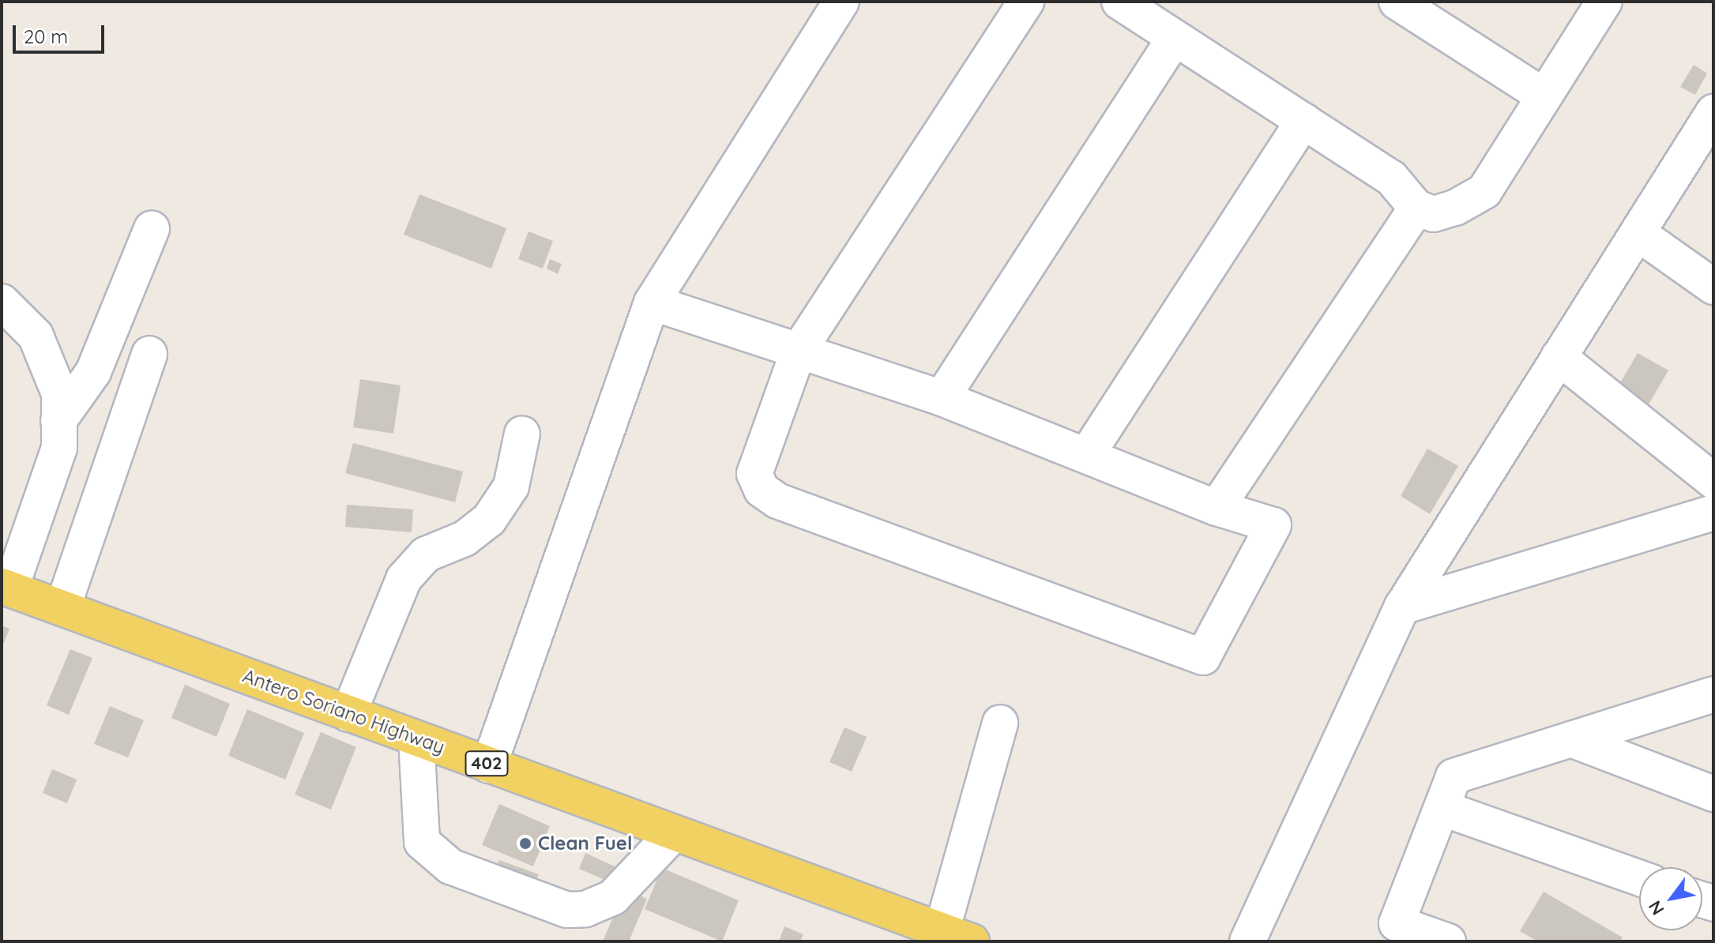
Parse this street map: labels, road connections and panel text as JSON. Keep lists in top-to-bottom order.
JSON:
{
  "streets": {
    "main road": ["Antero Soriano Highway", "402"]
  },
  "places": ["Clean Fuel"],
  "scale_bar": "20 m",
  "north": "bottom left"
}
